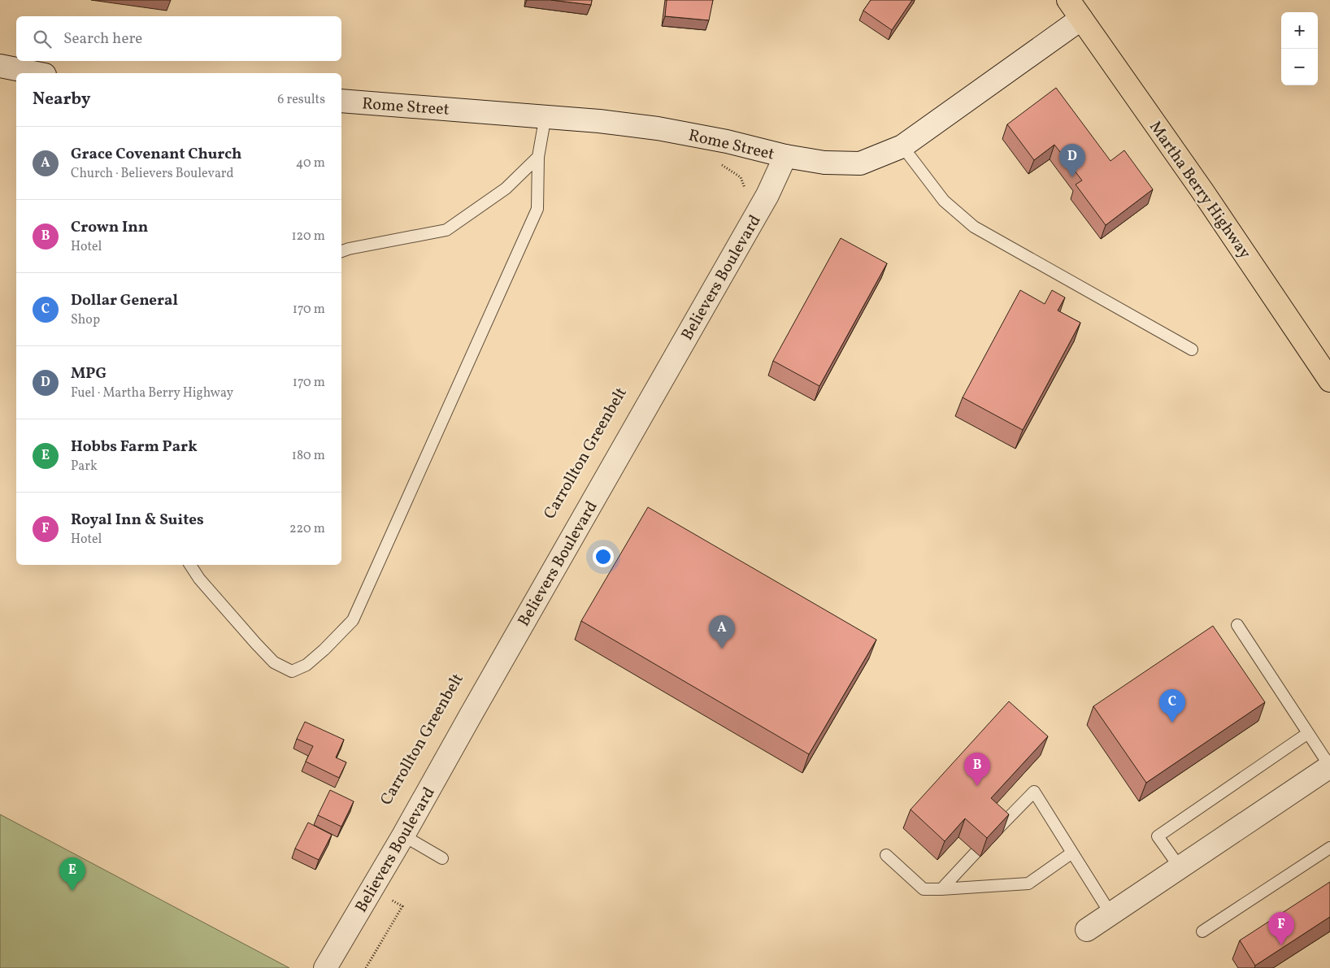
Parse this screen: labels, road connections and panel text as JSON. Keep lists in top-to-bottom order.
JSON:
{
  "streets": {
    "main road": ["Martha Berry Highway"],
    "street": ["Rome Street", "Believers Boulevard"]
  },
  "crossings": [
    ["Rome Street", "Martha Berry Highway"],
    ["Rome Street", "Believers Boulevard"]
  ],
  "page": {
    "map_buttons": ["+", "−"],
    "search": "Search here",
    "heading": ["Nearby", "6 results"],
    "list": [
      {
        "mark": "A",
        "name": "Grace Covenant Church",
        "note": "Church · Believers Boulevard",
        "value": "40 m"
      },
      {
        "mark": "B",
        "name": "Crown Inn",
        "note": "Hotel",
        "value": "120 m"
      },
      {
        "mark": "C",
        "name": "Dollar General",
        "note": "Shop",
        "value": "170 m"
      },
      {
        "mark": "D",
        "name": "MPG",
        "note": "Fuel · Martha Berry Highway",
        "value": "170 m"
      },
      {
        "mark": "E",
        "name": "Hobbs Farm Park",
        "note": "Park",
        "value": "180 m"
      },
      {
        "mark": "F",
        "name": "Royal Inn & Suites",
        "note": "Hotel",
        "value": "220 m"
      }
    ],
    "pins": [
      "D",
      "A",
      "C",
      "B",
      "E",
      "F"
    ]
  }
}
